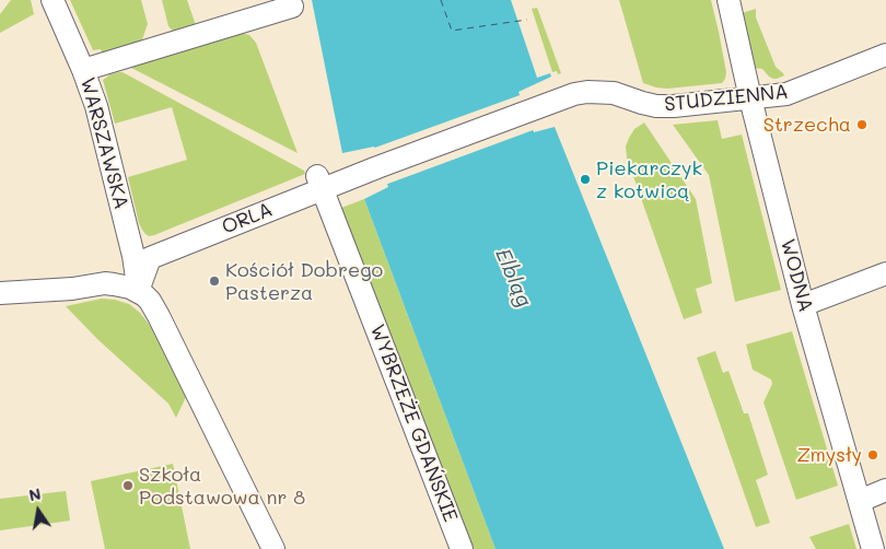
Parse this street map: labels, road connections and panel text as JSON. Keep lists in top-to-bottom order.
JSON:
{
  "streets": {
    "street": [
      "STUDZIENNA",
      "WARSZAWSKA",
      "ORLA",
      "WODNA",
      "WYBRZEŻE GDAŃSKIE"
    ]
  },
  "crossings": [
    ["STUDZIENNA", "ORLA"],
    ["STUDZIENNA", "WODNA"],
    ["WARSZAWSKA", "ORLA"],
    ["ORLA", "WYBRZEŻE GDAŃSKIE"]
  ],
  "water": ["Elbląg"],
  "places": [
    "Strzecha",
    "Piekarczyk z kotwicą",
    "Kościół Dobrego Pasterza",
    "Zmysły",
    "Szkoła Podstawowa nr 8"
  ],
  "north": "top"
}
